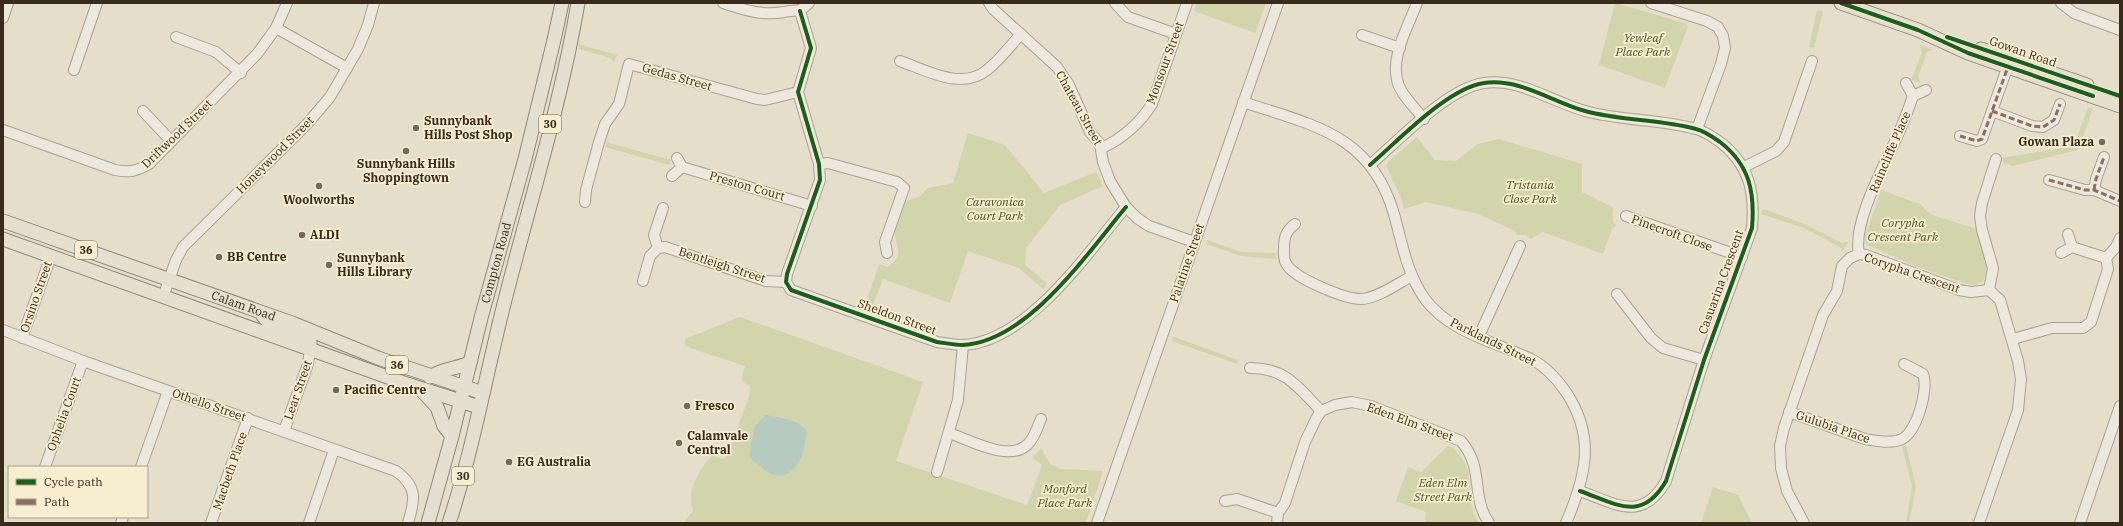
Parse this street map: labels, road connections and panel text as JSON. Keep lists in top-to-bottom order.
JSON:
{
  "streets": {
    "main road": [
      "Gowan Road",
      "30",
      "36",
      "Compton Road",
      "Calam Road"
    ],
    "street": [
      "Monsour Street",
      "Gedas Street",
      "Chateau Street",
      "Driftwood Street",
      "Raincliffe Place",
      "Honeywood Street",
      "Preston Court",
      "Pinecroft Close",
      "Palatine Street",
      "Bentleigh Street",
      "Corypha Crescent",
      "Casuarina Crescent",
      "Orsino Street",
      "Sheldon Street",
      "Parklands Street",
      "Lear Street",
      "Othello Street",
      "Ophelia Court",
      "Eden Elm Street",
      "Gulubia Place",
      "Macbeth Place"
    ]
  },
  "crossings": [
    ["Monsour Street", "Chateau Street"],
    ["Chateau Street", "Palatine Street"],
    ["Chateau Street", "Sheldon Street"],
    ["Raincliffe Place", "Corypha Crescent"],
    ["Honeywood Street", "Calam Road"],
    ["Pinecroft Close", "Casuarina Crescent"],
    ["Compton Road", "Calam Road"],
    ["Palatine Street", "Parklands Street"],
    ["Bentleigh Street", "Sheldon Street"],
    ["Corypha Crescent", "Gulubia Place"],
    ["Casuarina Crescent", "Parklands Street"],
    ["Orsino Street", "Calam Road"],
    ["Orsino Street", "Othello Street"],
    ["Calam Road", "Lear Street"],
    ["Lear Street", "Othello Street"],
    ["Othello Street", "Ophelia Court"],
    ["Othello Street", "Macbeth Place"]
  ],
  "parks": [
    "Yewleaf Place Park",
    "Tristania Close Park",
    "Caravonica Court Park",
    "Corypha Crescent Park",
    "Eden Elm Street Park",
    "Monford Place Park"
  ],
  "places": [
    "Sunnybank Hills Post Shop",
    "Gowan Plaza",
    "Sunnybank Hills Shoppingtown",
    "Woolworths",
    "ALDI",
    "BB Centre",
    "Sunnybank Hills Library",
    "Pacific Centre",
    "Fresco",
    "Calamvale Central",
    "EG Australia"
  ],
  "legend": ["Cycle path", "Path"]
}
